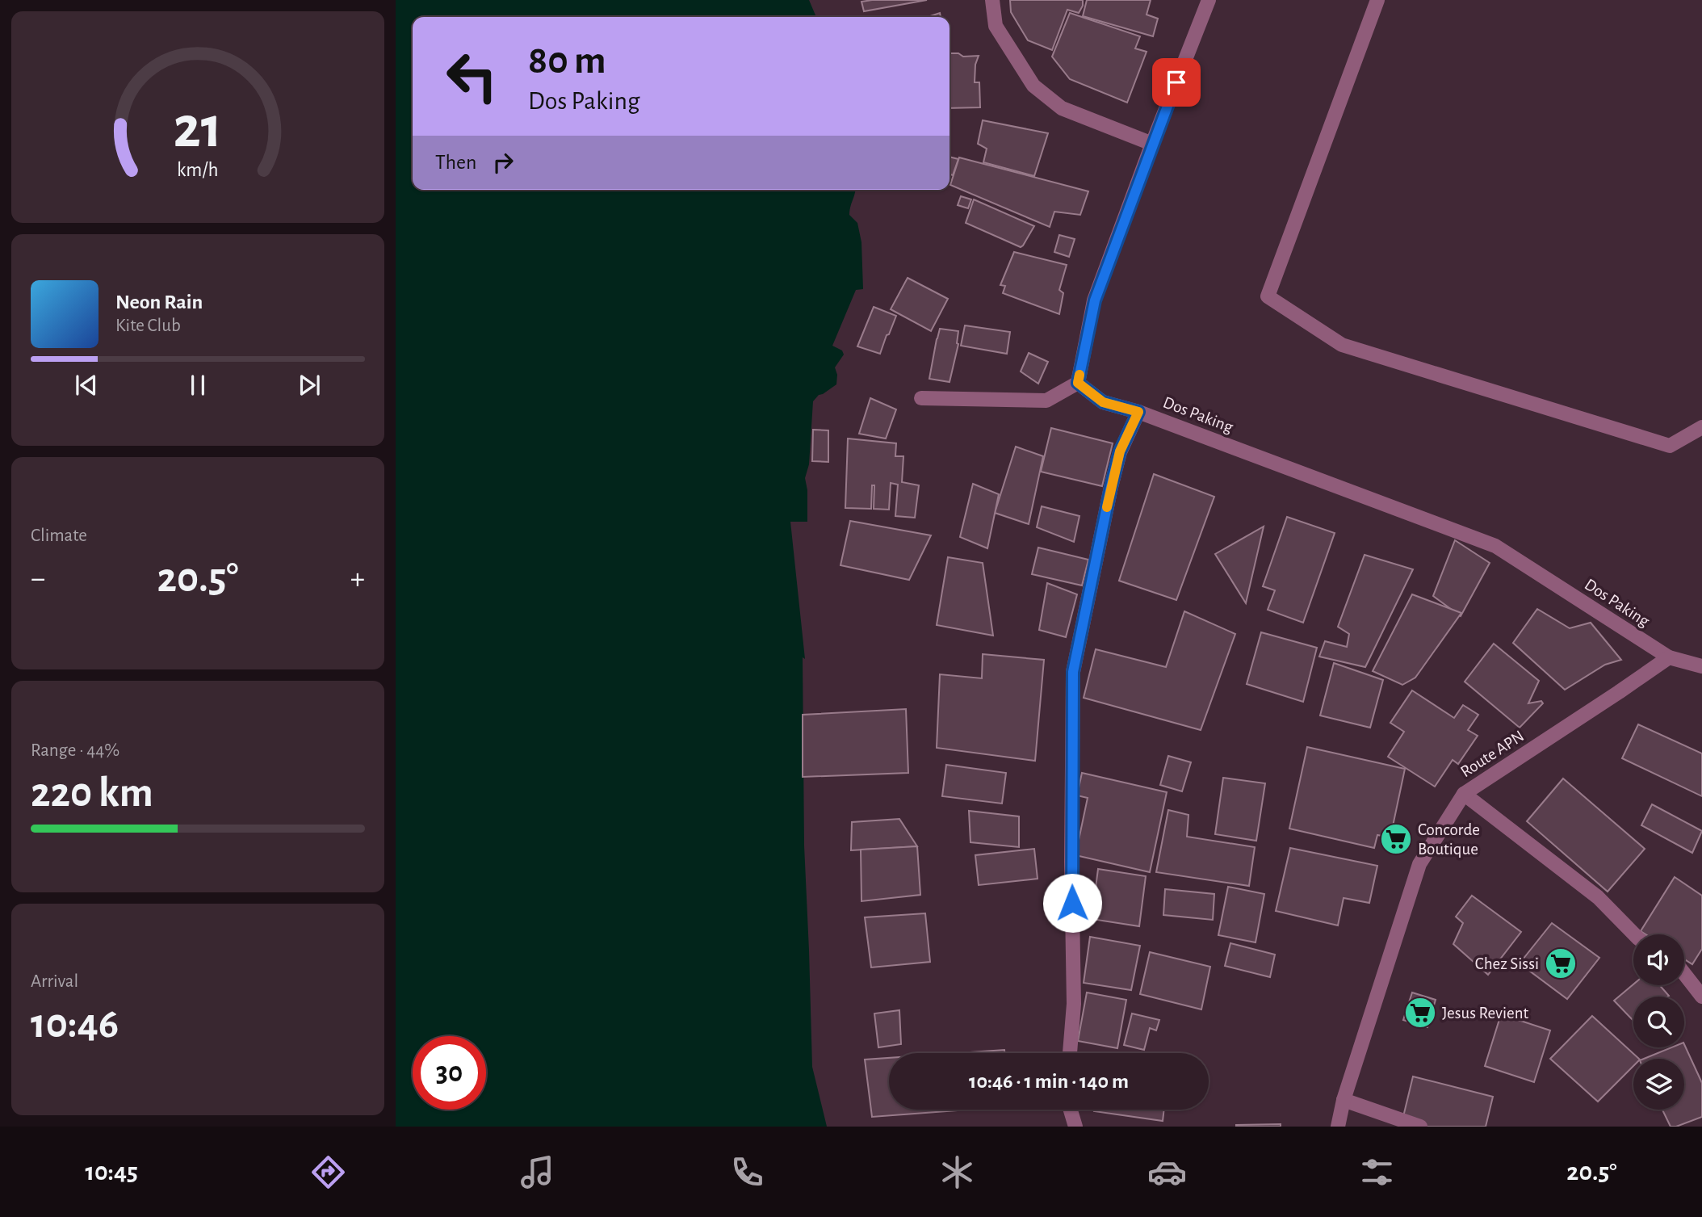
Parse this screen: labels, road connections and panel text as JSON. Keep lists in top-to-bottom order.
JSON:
{
  "streets": {
    "street": ["Dos Paking", "Route APN"]
  },
  "crossings": [
    ["Dos Paking", "Route APN"]
  ],
  "places": {
    "supermarket": ["Concorde Boutique", "Chez Sissi", "Jesus Revient"]
  },
  "page": {
    "turn": ["80 m", "Dos Paking"],
    "then": "Then",
    "song": ["Neon Rain", "Kite Club"],
    "tile": [
      "Climate",
      ["Range · 44%", "220 km"],
      ["Arrival", "10:46"]
    ],
    "heat": ["−", "20.5°", "+"],
    "limit": "30",
    "trip": "10:46 · 1 min · 140 m",
    "tabs": ["10:45", "20.5°"],
    "gauge": ["21", "km/h"]
  }
}
